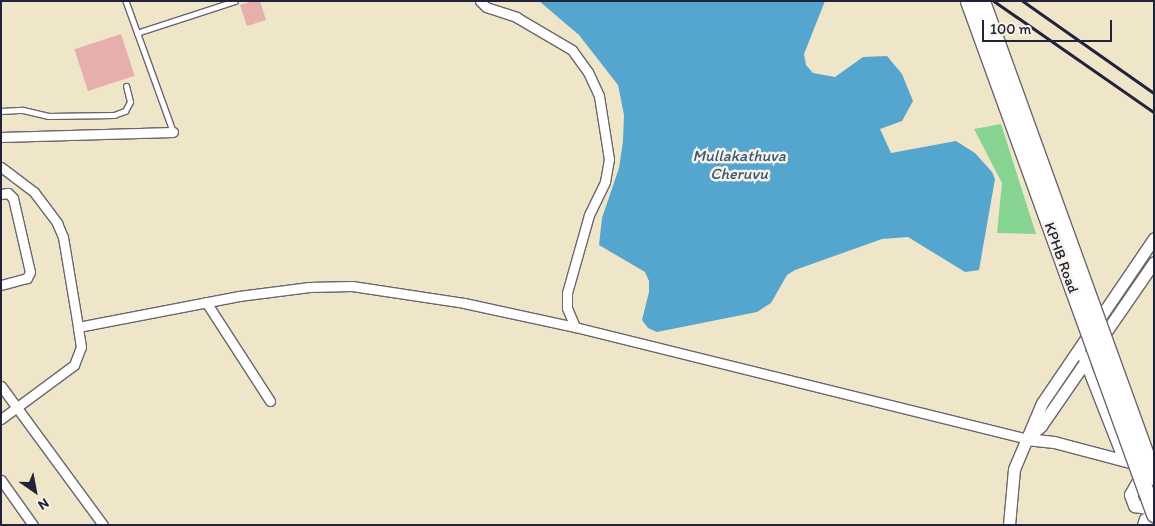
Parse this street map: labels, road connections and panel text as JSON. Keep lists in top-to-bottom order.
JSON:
{
  "streets": {
    "main road": ["KPHB Road"]
  },
  "water": ["Mullakathuva Cheruvu"],
  "scale_bar": "100 m",
  "north": "bottom right"
}
